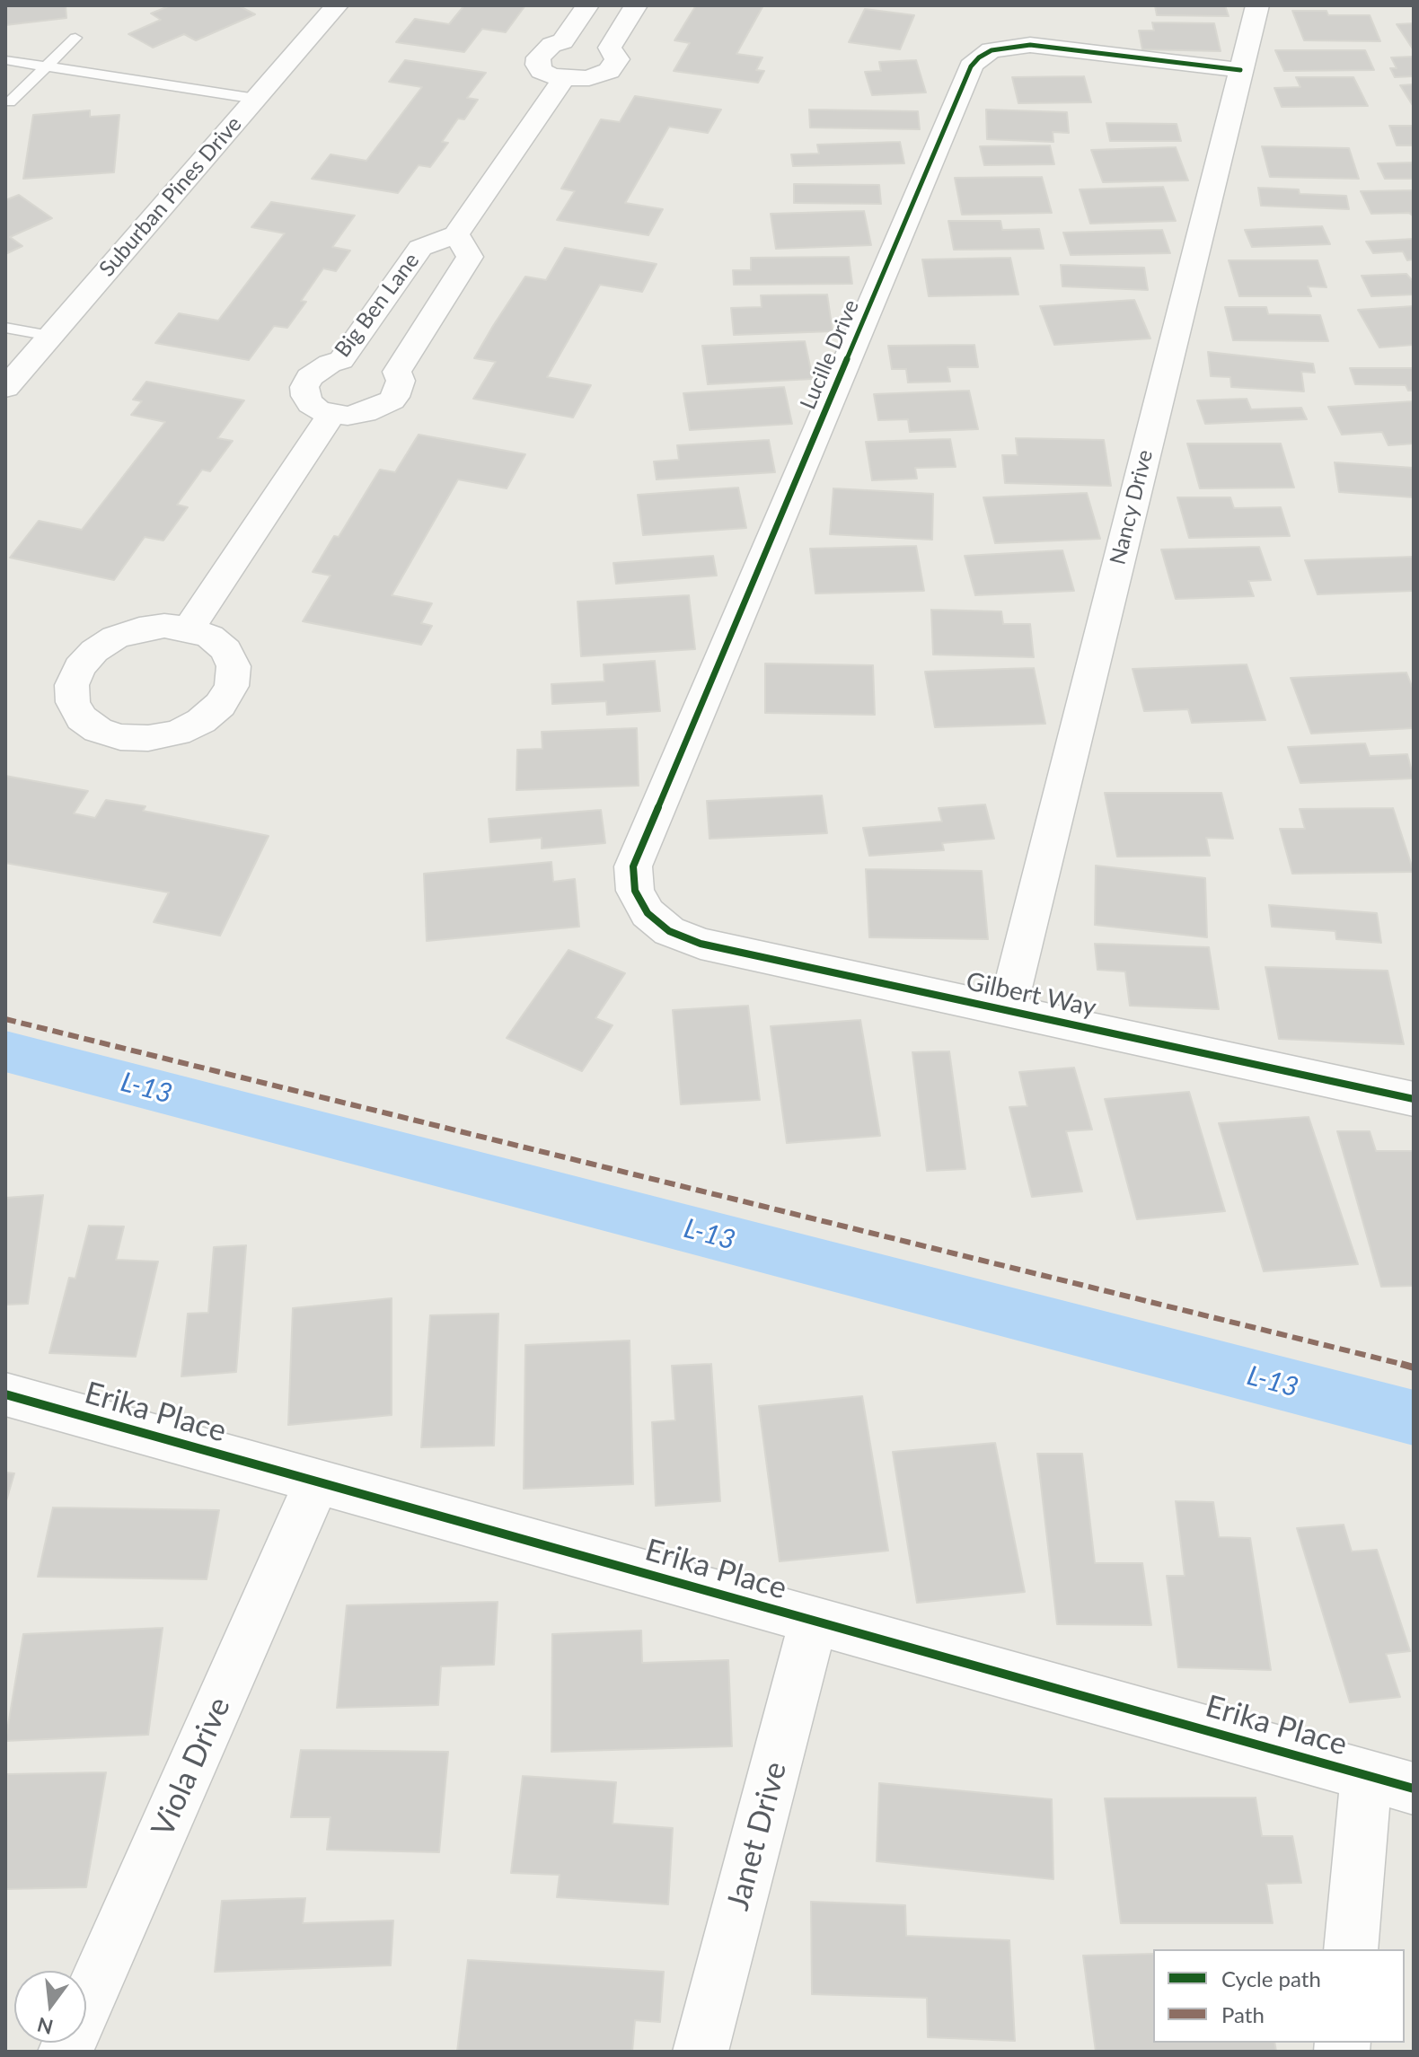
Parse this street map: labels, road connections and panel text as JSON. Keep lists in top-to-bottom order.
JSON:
{
  "streets": {
    "street": [
      "Suburban Pines Drive",
      "Big Ben Lane",
      "Lucille Drive",
      "Nancy Drive",
      "Gilbert Way",
      "Erika Place",
      "Viola Drive",
      "Janet Drive"
    ]
  },
  "crossings": [
    ["Lucille Drive", "Nancy Drive"],
    ["Lucille Drive", "Gilbert Way"],
    ["Nancy Drive", "Gilbert Way"],
    ["Erika Place", "Viola Drive"],
    ["Erika Place", "Janet Drive"]
  ],
  "water": ["L-13"],
  "legend": ["Cycle path", "Path"],
  "north": "bottom"
}
